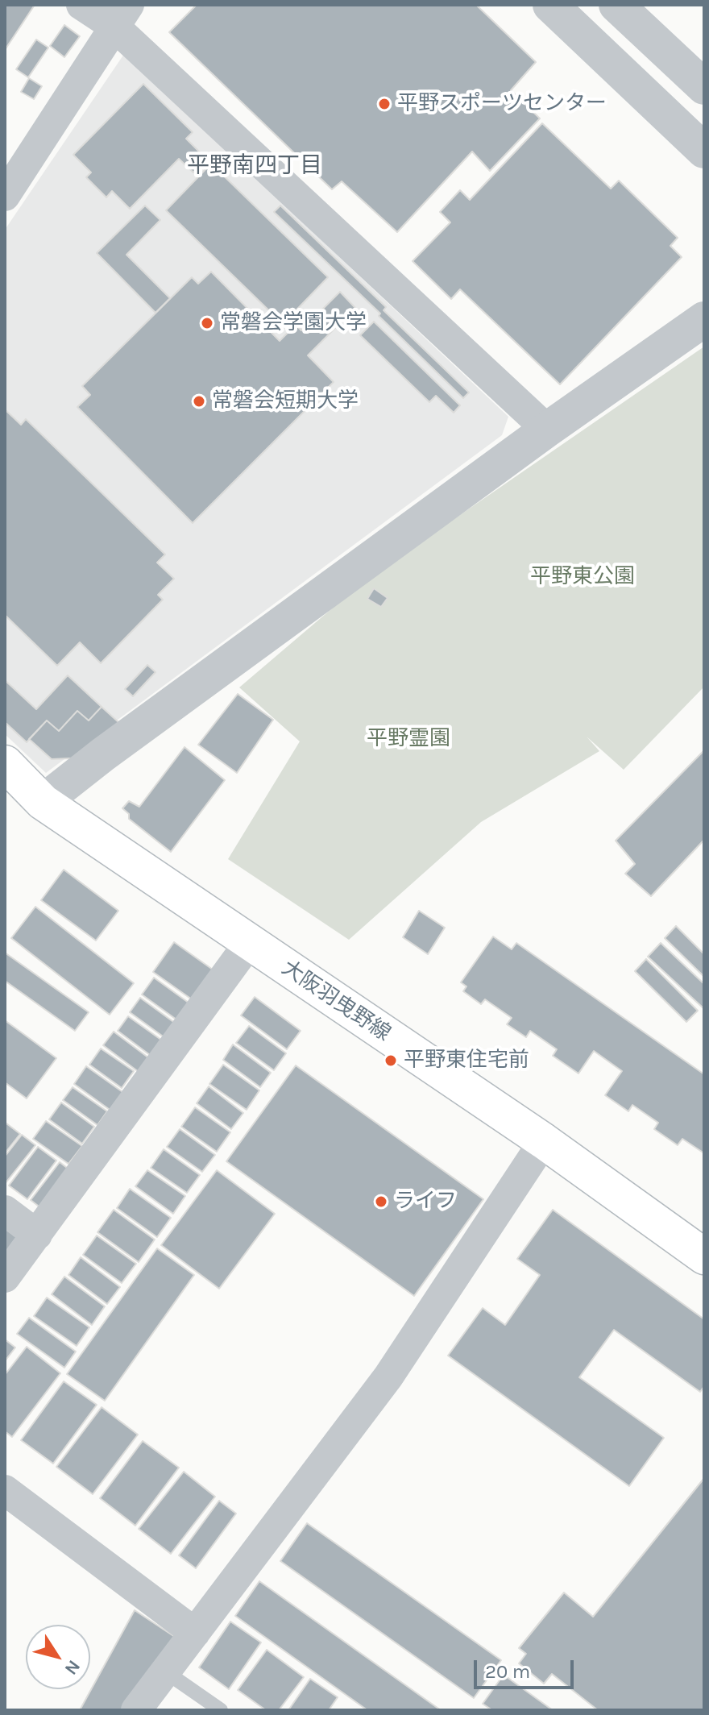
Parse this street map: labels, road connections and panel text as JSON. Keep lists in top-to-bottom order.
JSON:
{
  "streets": {
    "main road": ["大阪羽曳野線"]
  },
  "districts": ["平野南四丁目"],
  "parks": ["平野東公園", "平野霊園"],
  "places": [
    "平野スポーツセンター",
    "常磐会学園大学",
    "常磐会短期大学",
    "平野東住宅前",
    "ライフ"
  ],
  "scale_bar": "20 m",
  "north": "bottom right"
}
